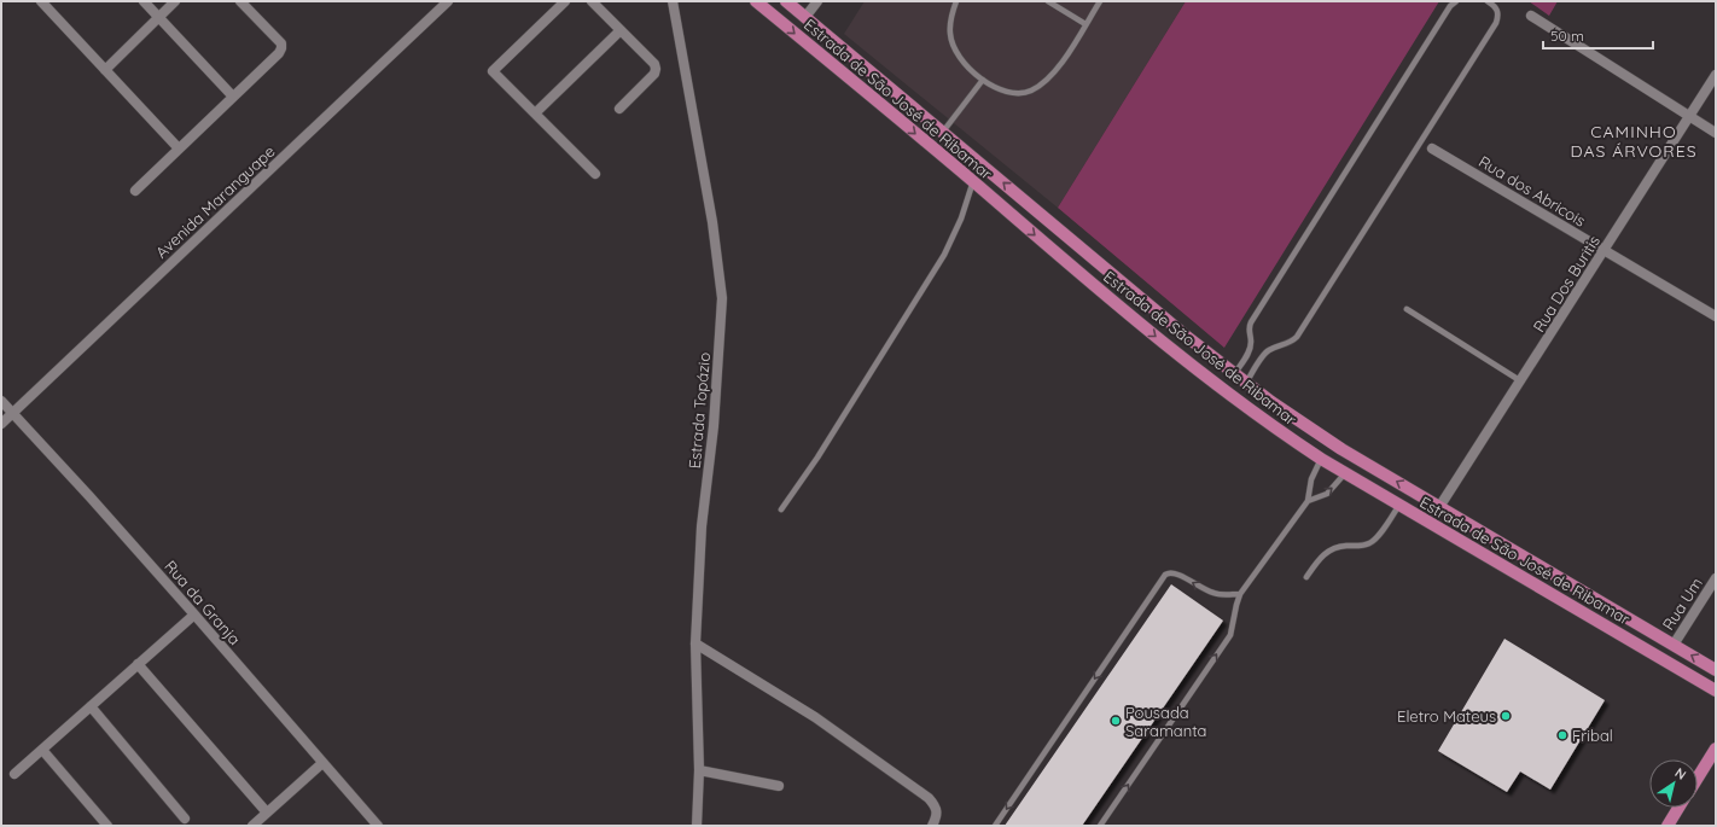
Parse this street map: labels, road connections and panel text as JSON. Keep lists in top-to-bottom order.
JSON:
{
  "streets": {
    "main road": ["Estrada de São José de Ribamar"],
    "street": [
      "Rua dos Abricois",
      "Avenida Maranguape",
      "Rua Dos Buritis",
      "Estrada Topázio",
      "Rua da Granja",
      "Rua Um"
    ]
  },
  "crossings": [
    ["Estrada de São José de Ribamar", "Rua Dos Buritis"],
    ["Estrada de São José de Ribamar", "Rua Um"],
    ["Rua dos Abricois", "Rua Dos Buritis"],
    ["Avenida Maranguape", "Rua da Granja"]
  ],
  "districts": ["CAMINHO DAS ÁRVORES"],
  "places": ["Eletro Mateus", "Pousada Saramanta", "Fribal"],
  "scale_bar": "50 m",
  "north": "top right"
}
